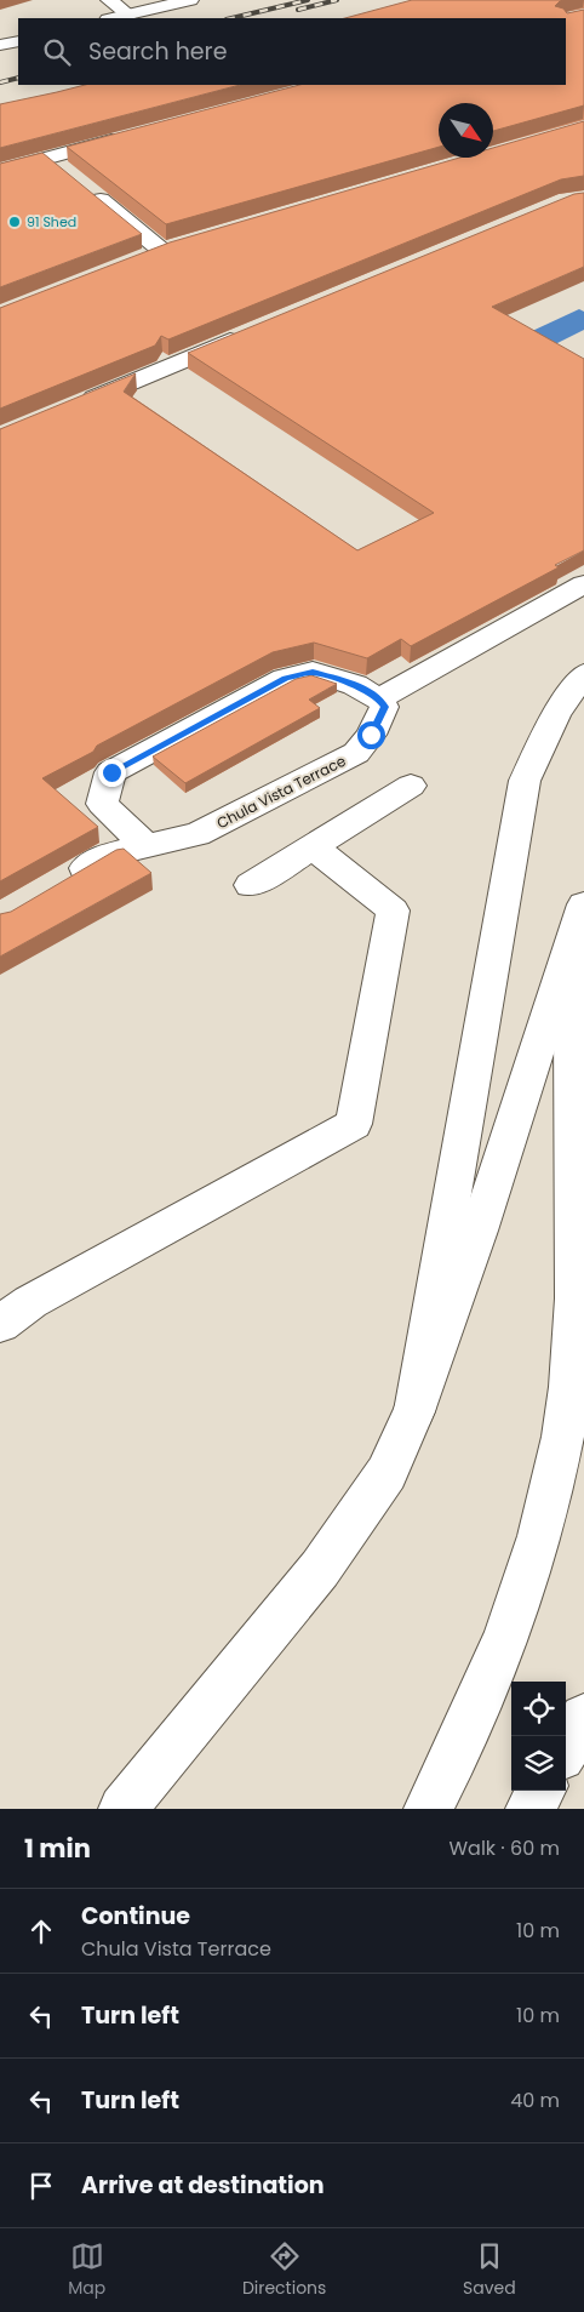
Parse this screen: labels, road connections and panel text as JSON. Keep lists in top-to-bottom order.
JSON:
{
  "streets": {
    "main road": ["Chula Vista Terrace"]
  },
  "places": ["91 Shed"],
  "north": "bottom right",
  "page": {
    "search": "Search here",
    "heading": ["1 min", "Walk · 60 m"],
    "list": [
      ["Continue", "Chula Vista Terrace", "10 m"],
      ["Turn left", "10 m"],
      ["Turn left", "40 m"],
      "Arrive at destination"
    ],
    "nav": ["Map", "Directions", "Saved"]
  }
}
